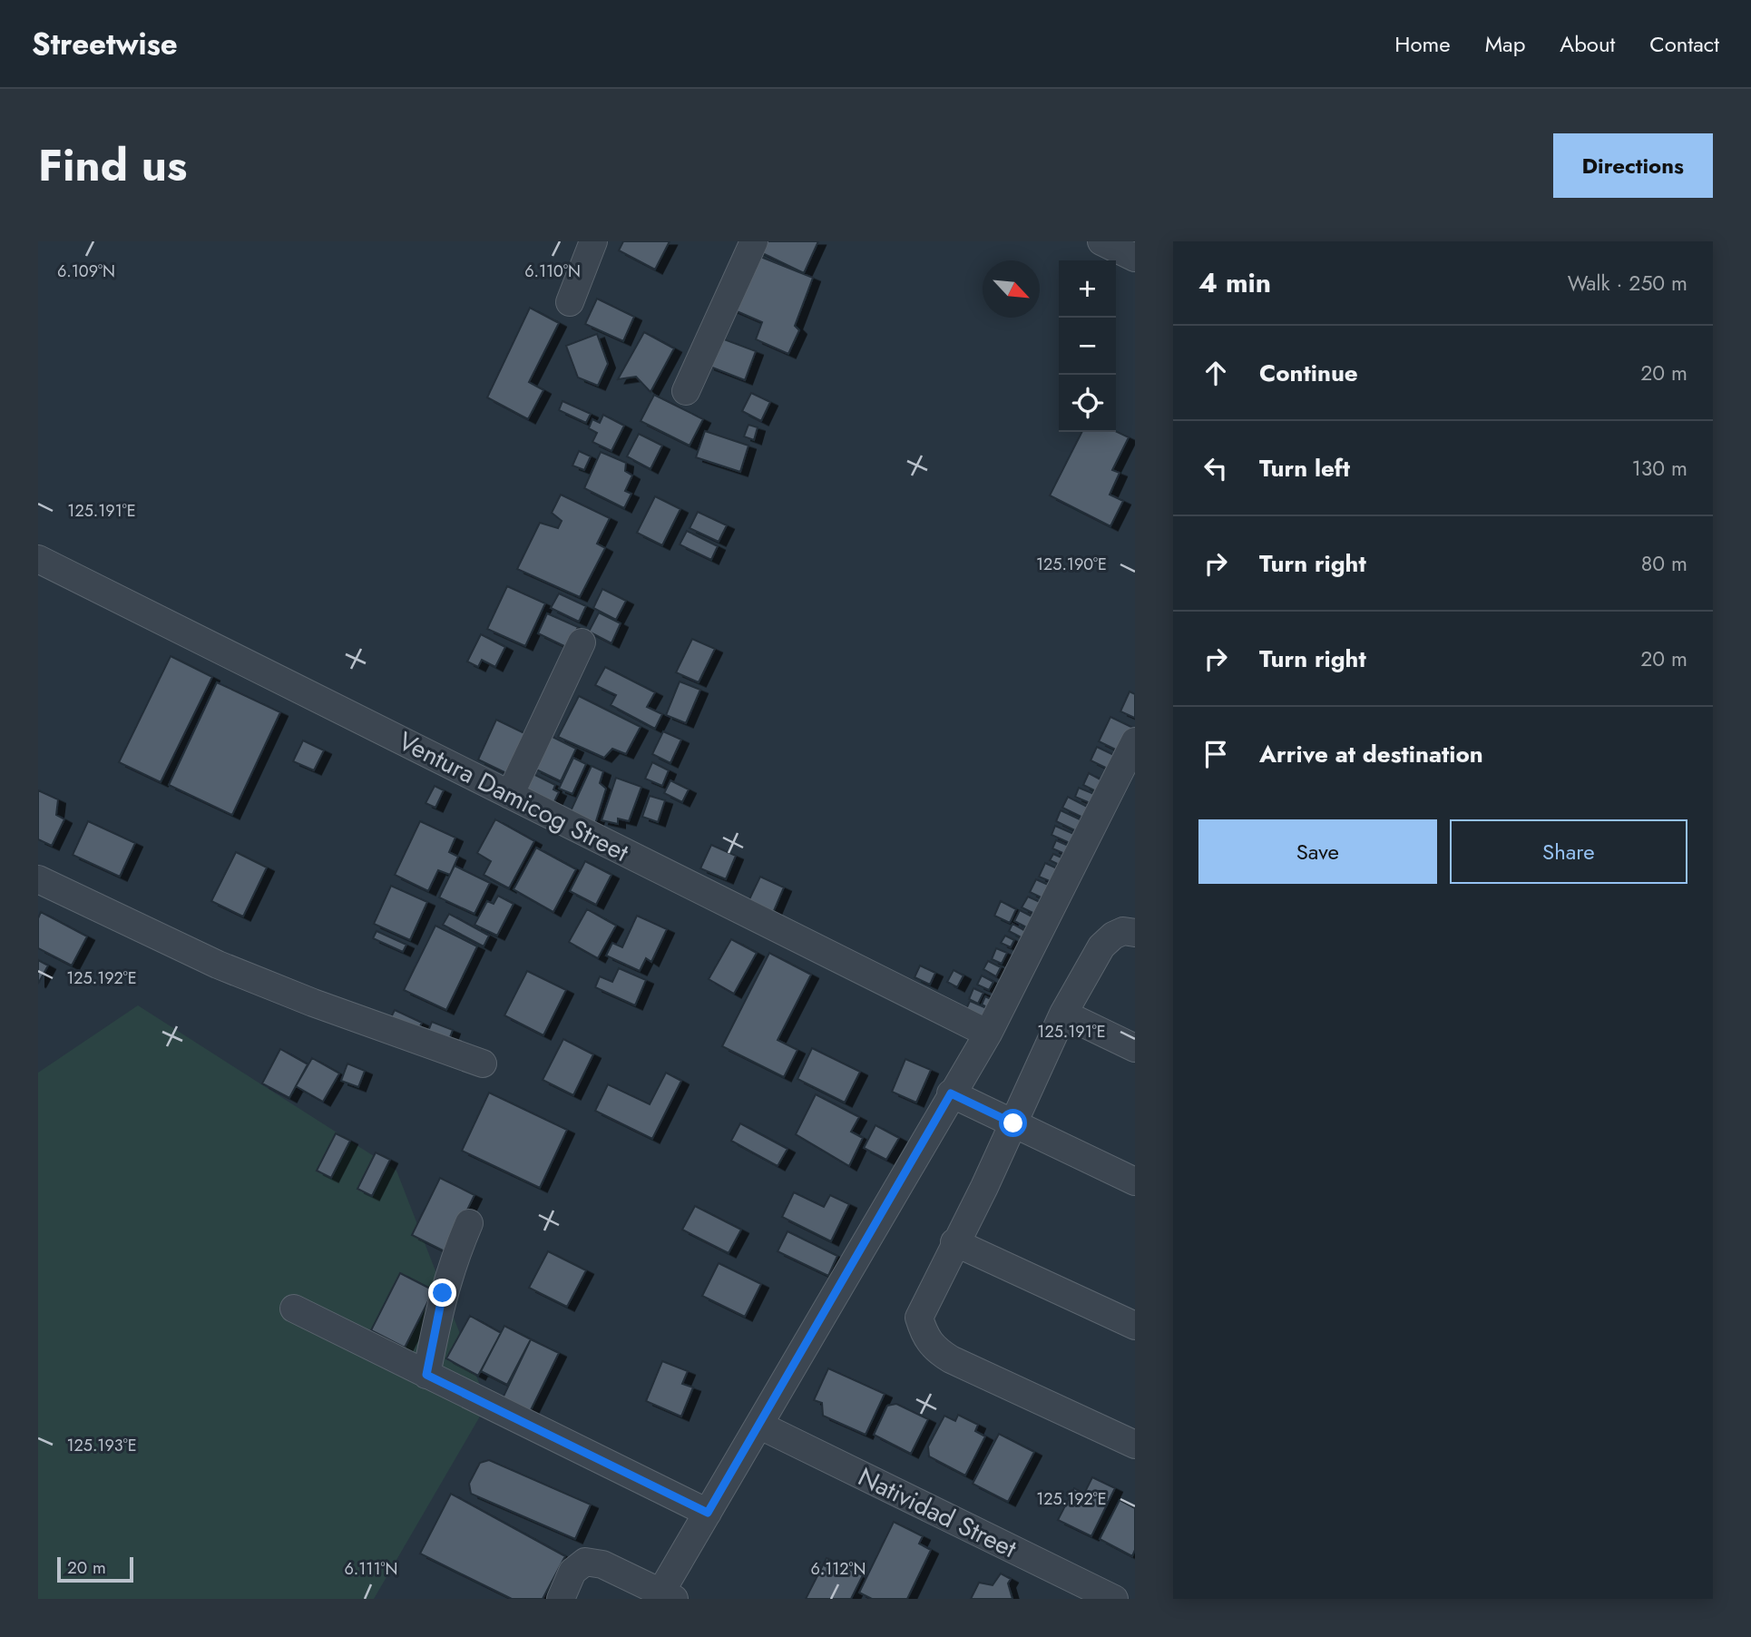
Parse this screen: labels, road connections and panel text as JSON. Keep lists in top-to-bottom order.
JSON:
{
  "streets": {
    "street": ["Ventura Damicog Street", "Natividad Street"]
  },
  "scale_bar": "20 m",
  "north": "bottom right",
  "page": {
    "header": "Streetwise",
    "nav": [
      "Home",
      "Map",
      "About",
      "Contact"
    ],
    "title": "Find us",
    "buttons": [
      "Directions",
      ["Save", "Share"]
    ],
    "heading": ["4 min", "Walk · 250 m"],
    "map_buttons": ["+", "−"],
    "list": [
      ["Continue", "20 m"],
      ["Turn left", "130 m"],
      ["Turn right", "80 m"],
      ["Turn right", "20 m"],
      "Arrive at destination"
    ],
    "scale": "20 m"
  },
  "coordinates": [
    "6.109°N",
    "6.110°N",
    "125.191°E",
    "125.190°E",
    "125.192°E",
    "125.193°E",
    "6.111°N",
    "6.112°N"
  ]
}
